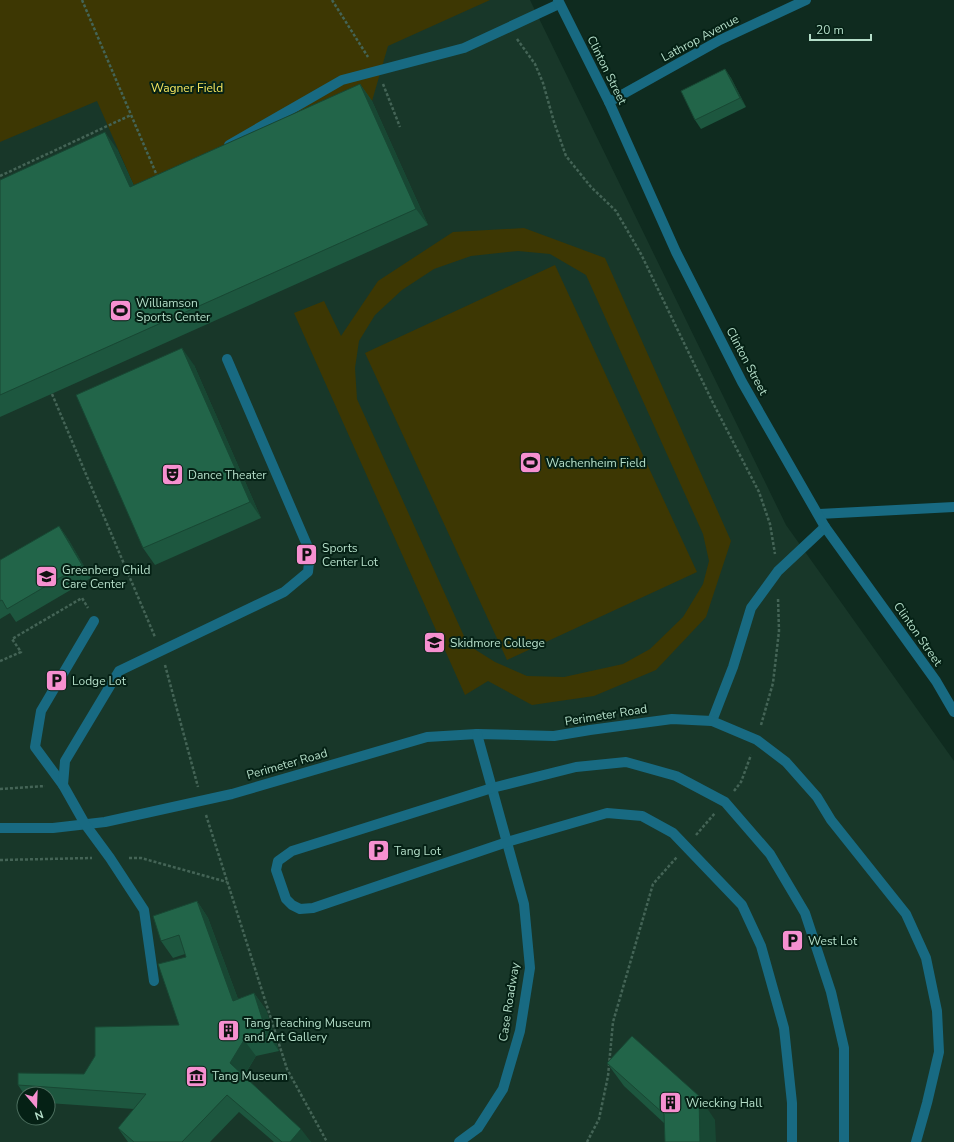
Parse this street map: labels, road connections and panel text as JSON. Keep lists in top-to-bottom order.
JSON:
{
  "streets": {
    "street": [
      "Lathrop Avenue",
      "Clinton Street",
      "Perimeter Road",
      "Case Roadway"
    ]
  },
  "crossings": [
    ["Lathrop Avenue", "Clinton Street"],
    ["Perimeter Road", "Case Roadway"]
  ],
  "parks": ["Wagner Field"],
  "places": {
    "sports": ["Williamson Sports Center", "Wachenheim Field"],
    "theatre": ["Dance Theater"],
    "parking": [
      "Sports Center Lot",
      "Lodge Lot",
      "Tang Lot",
      "West Lot"
    ],
    "school or university": ["Greenberg Child Care Center", "Skidmore College"],
    "building": ["Tang Teaching Museum and Art Gallery", "Wiecking Hall"],
    "museum": ["Tang Museum"]
  },
  "scale_bar": "20 m",
  "north": "bottom"
}
